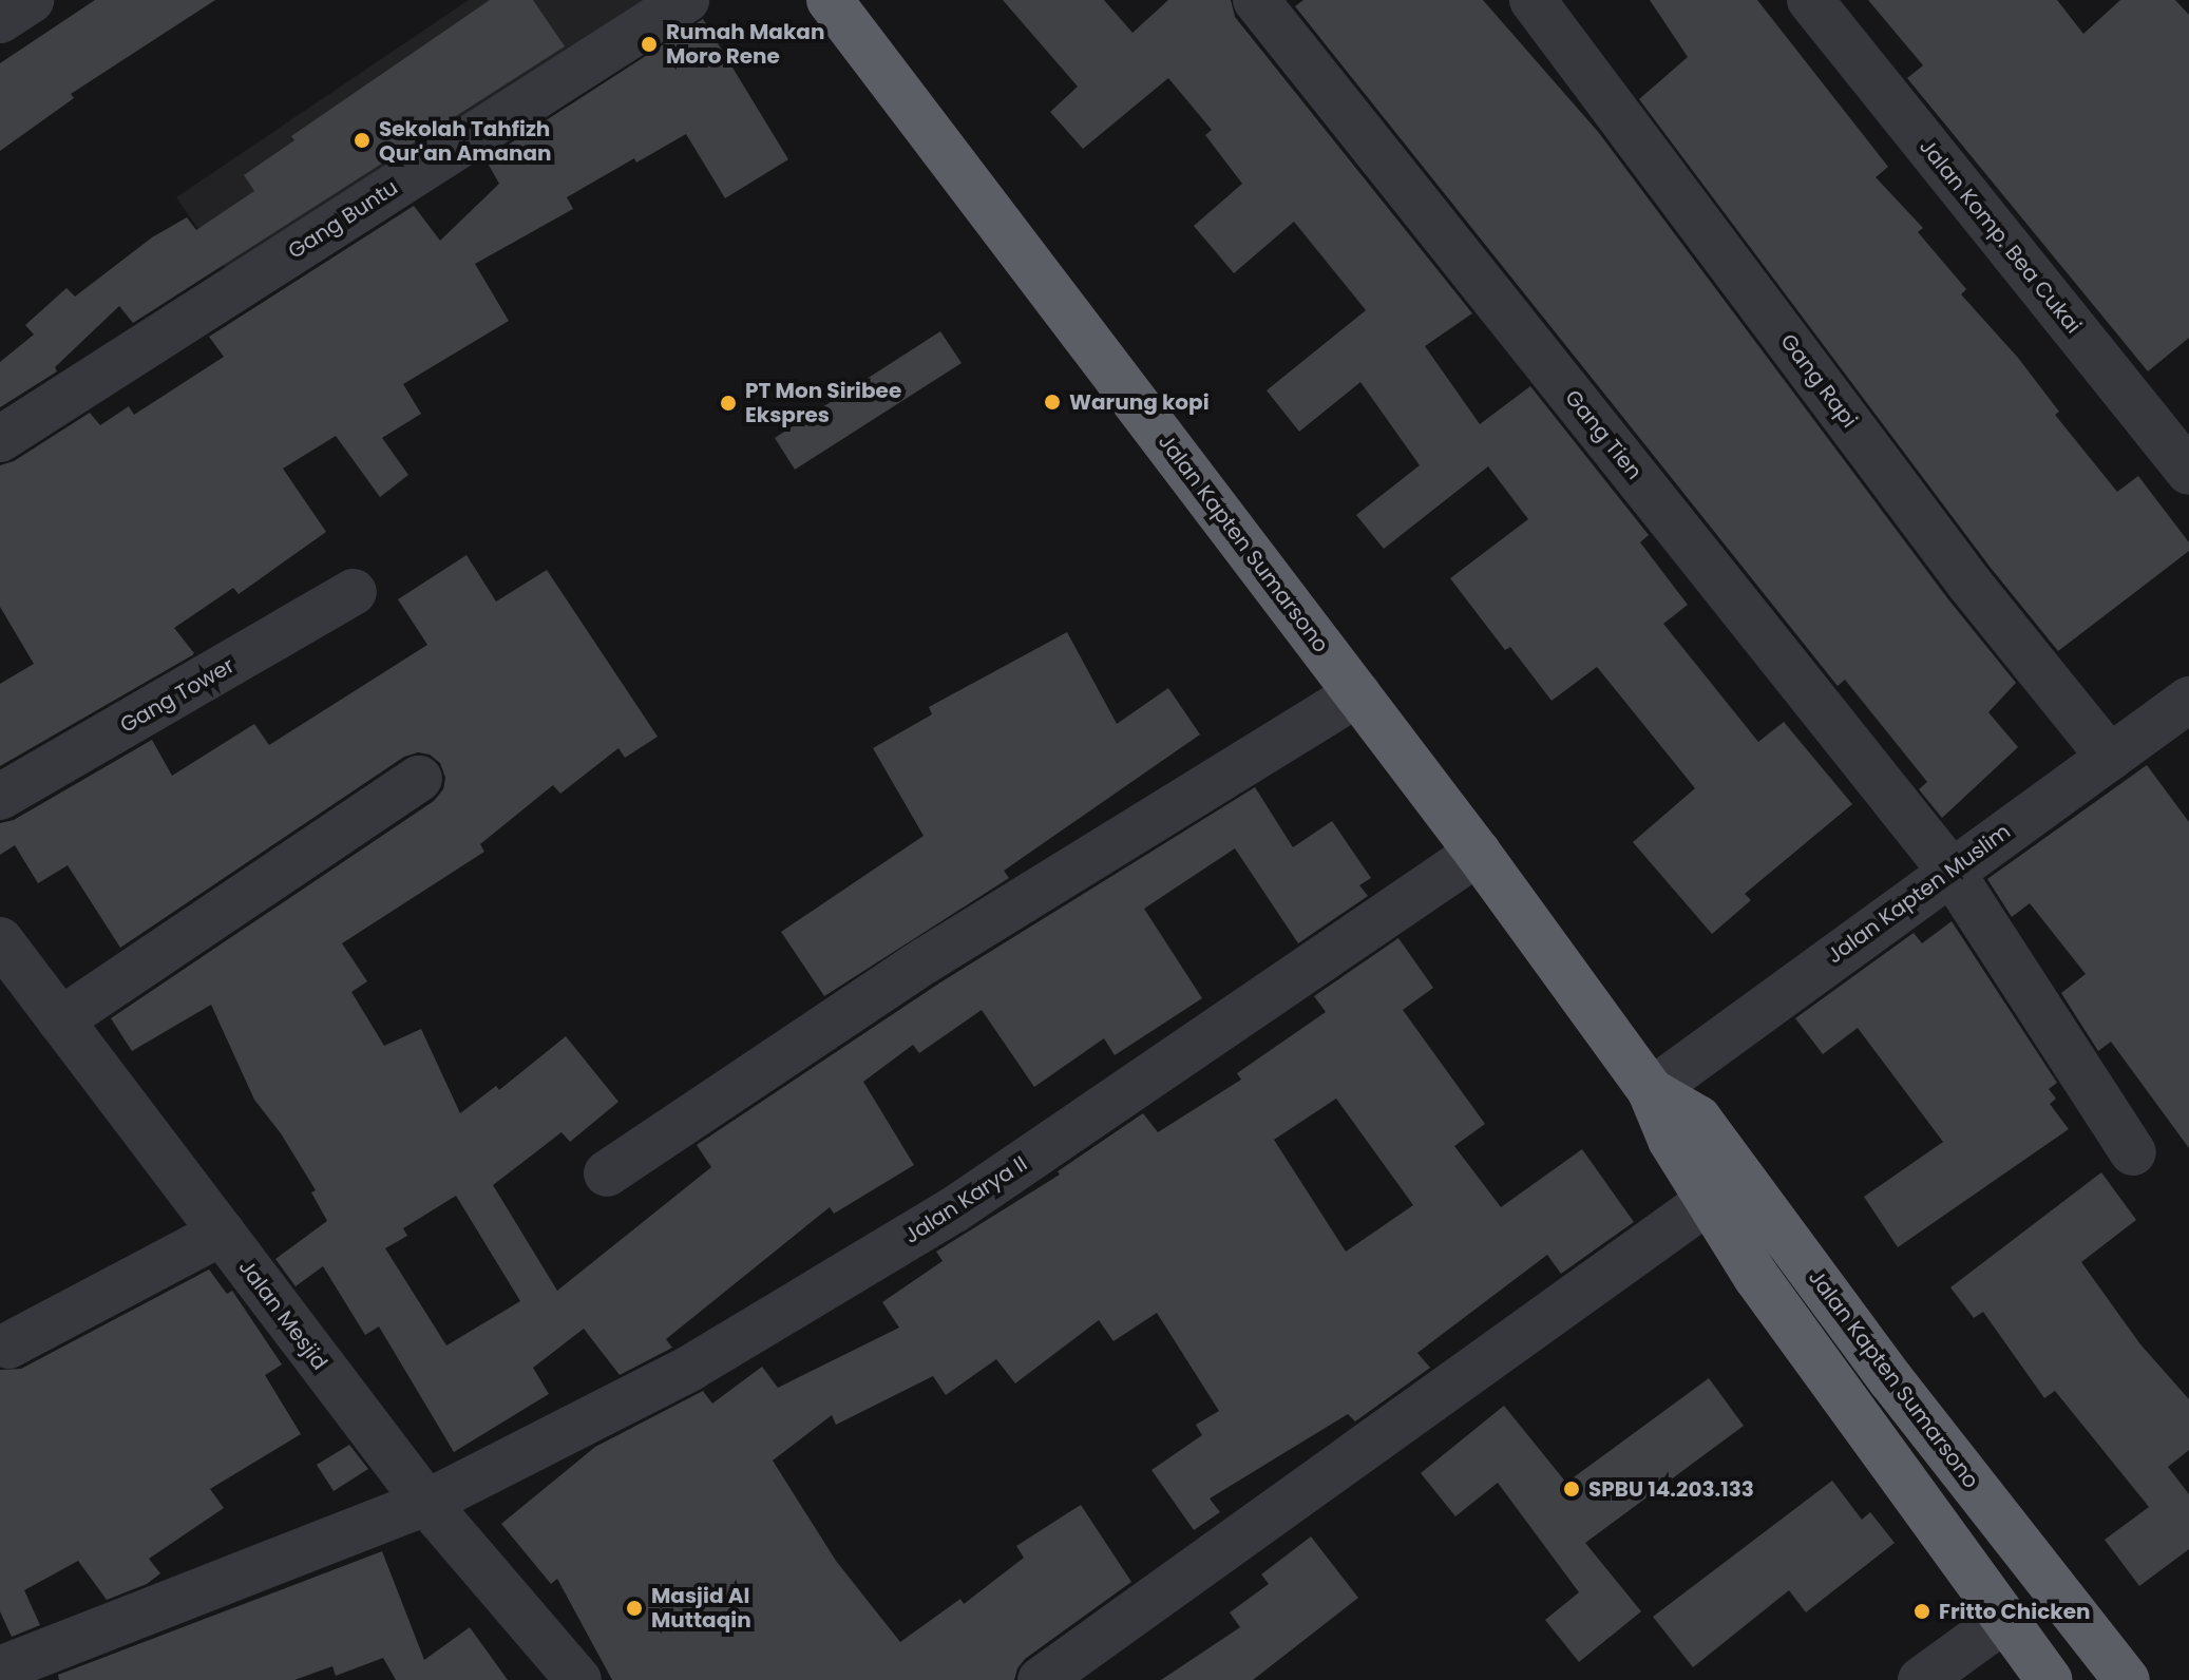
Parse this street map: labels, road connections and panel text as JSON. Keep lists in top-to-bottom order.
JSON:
{
  "streets": {
    "highway": ["Jalan Kapten Sumarsono"],
    "street": [
      "Gang Buntu",
      "Jalan Komp. Bea Cukai",
      "Gang Rapi",
      "Gang Tien",
      "Gang Tower",
      "Jalan Kapten Muslim",
      "Jalan Karya II",
      "Jalan Mesjid"
    ]
  },
  "crossings": [
    ["Gang Rapi", "Jalan Kapten Muslim"],
    ["Gang Tien", "Jalan Kapten Muslim"],
    ["Jalan Kapten Sumarsono", "Jalan Kapten Muslim"],
    ["Jalan Kapten Sumarsono", "Jalan Karya II"],
    ["Jalan Karya II", "Jalan Mesjid"]
  ],
  "places": [
    "Rumah Makan Moro Rene",
    "Sekolah Tahfizh Qur'an Amanan",
    "Warung kopi",
    "PT Mon Siribee Ekspres",
    "SPBU 14.203.133",
    "Masjid Al Muttaqin",
    "Fritto Chicken"
  ]
}
